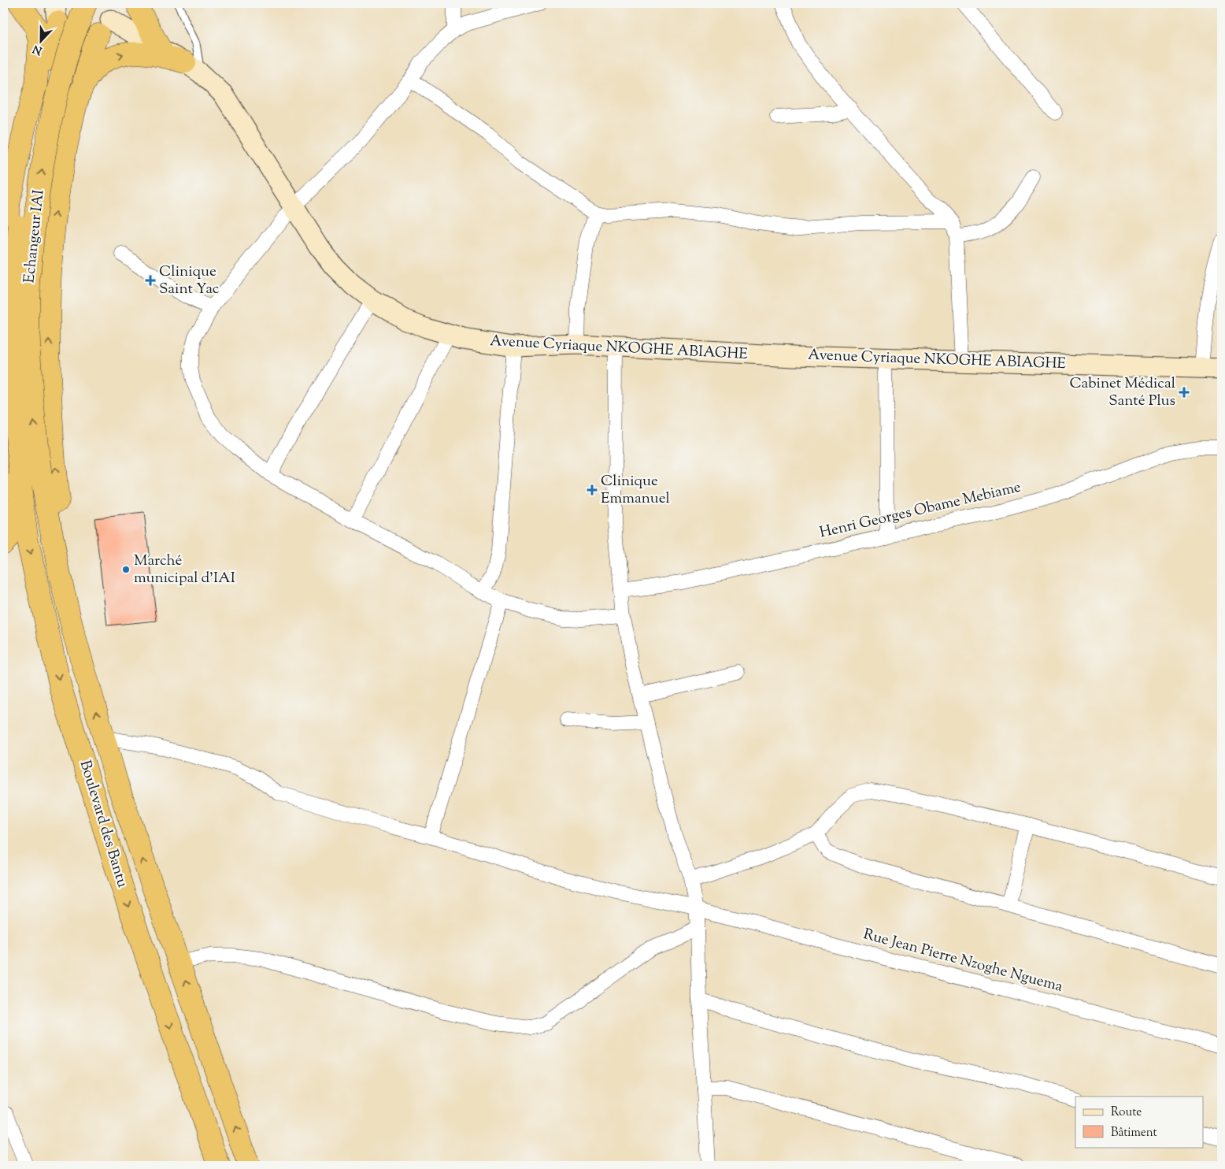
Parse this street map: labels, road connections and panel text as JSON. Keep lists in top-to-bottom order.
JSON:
{
  "streets": {
    "highway": ["Echangeur IAI", "Boulevard des Bantu"],
    "street": ["Avenue Cyriaque NKOGHE ABIAGHE", "Henri Georges Obame Mebiame", "Rue Jean Pierre Nzoghe Nguema"]
  },
  "crossings": [
    ["Echangeur IAI", "Boulevard des Bantu"],
    ["Boulevard des Bantu", "Rue Jean Pierre Nzoghe Nguema"]
  ],
  "places": {
    "health": ["Clinique Saint Yac", "Cabinet Médical Santé Plus", "Clinique Emmanuel"],
    "other": ["Marché municipal d'IAI"]
  },
  "legend": ["Route", "Bâtiment"],
  "north": "bottom"
}
